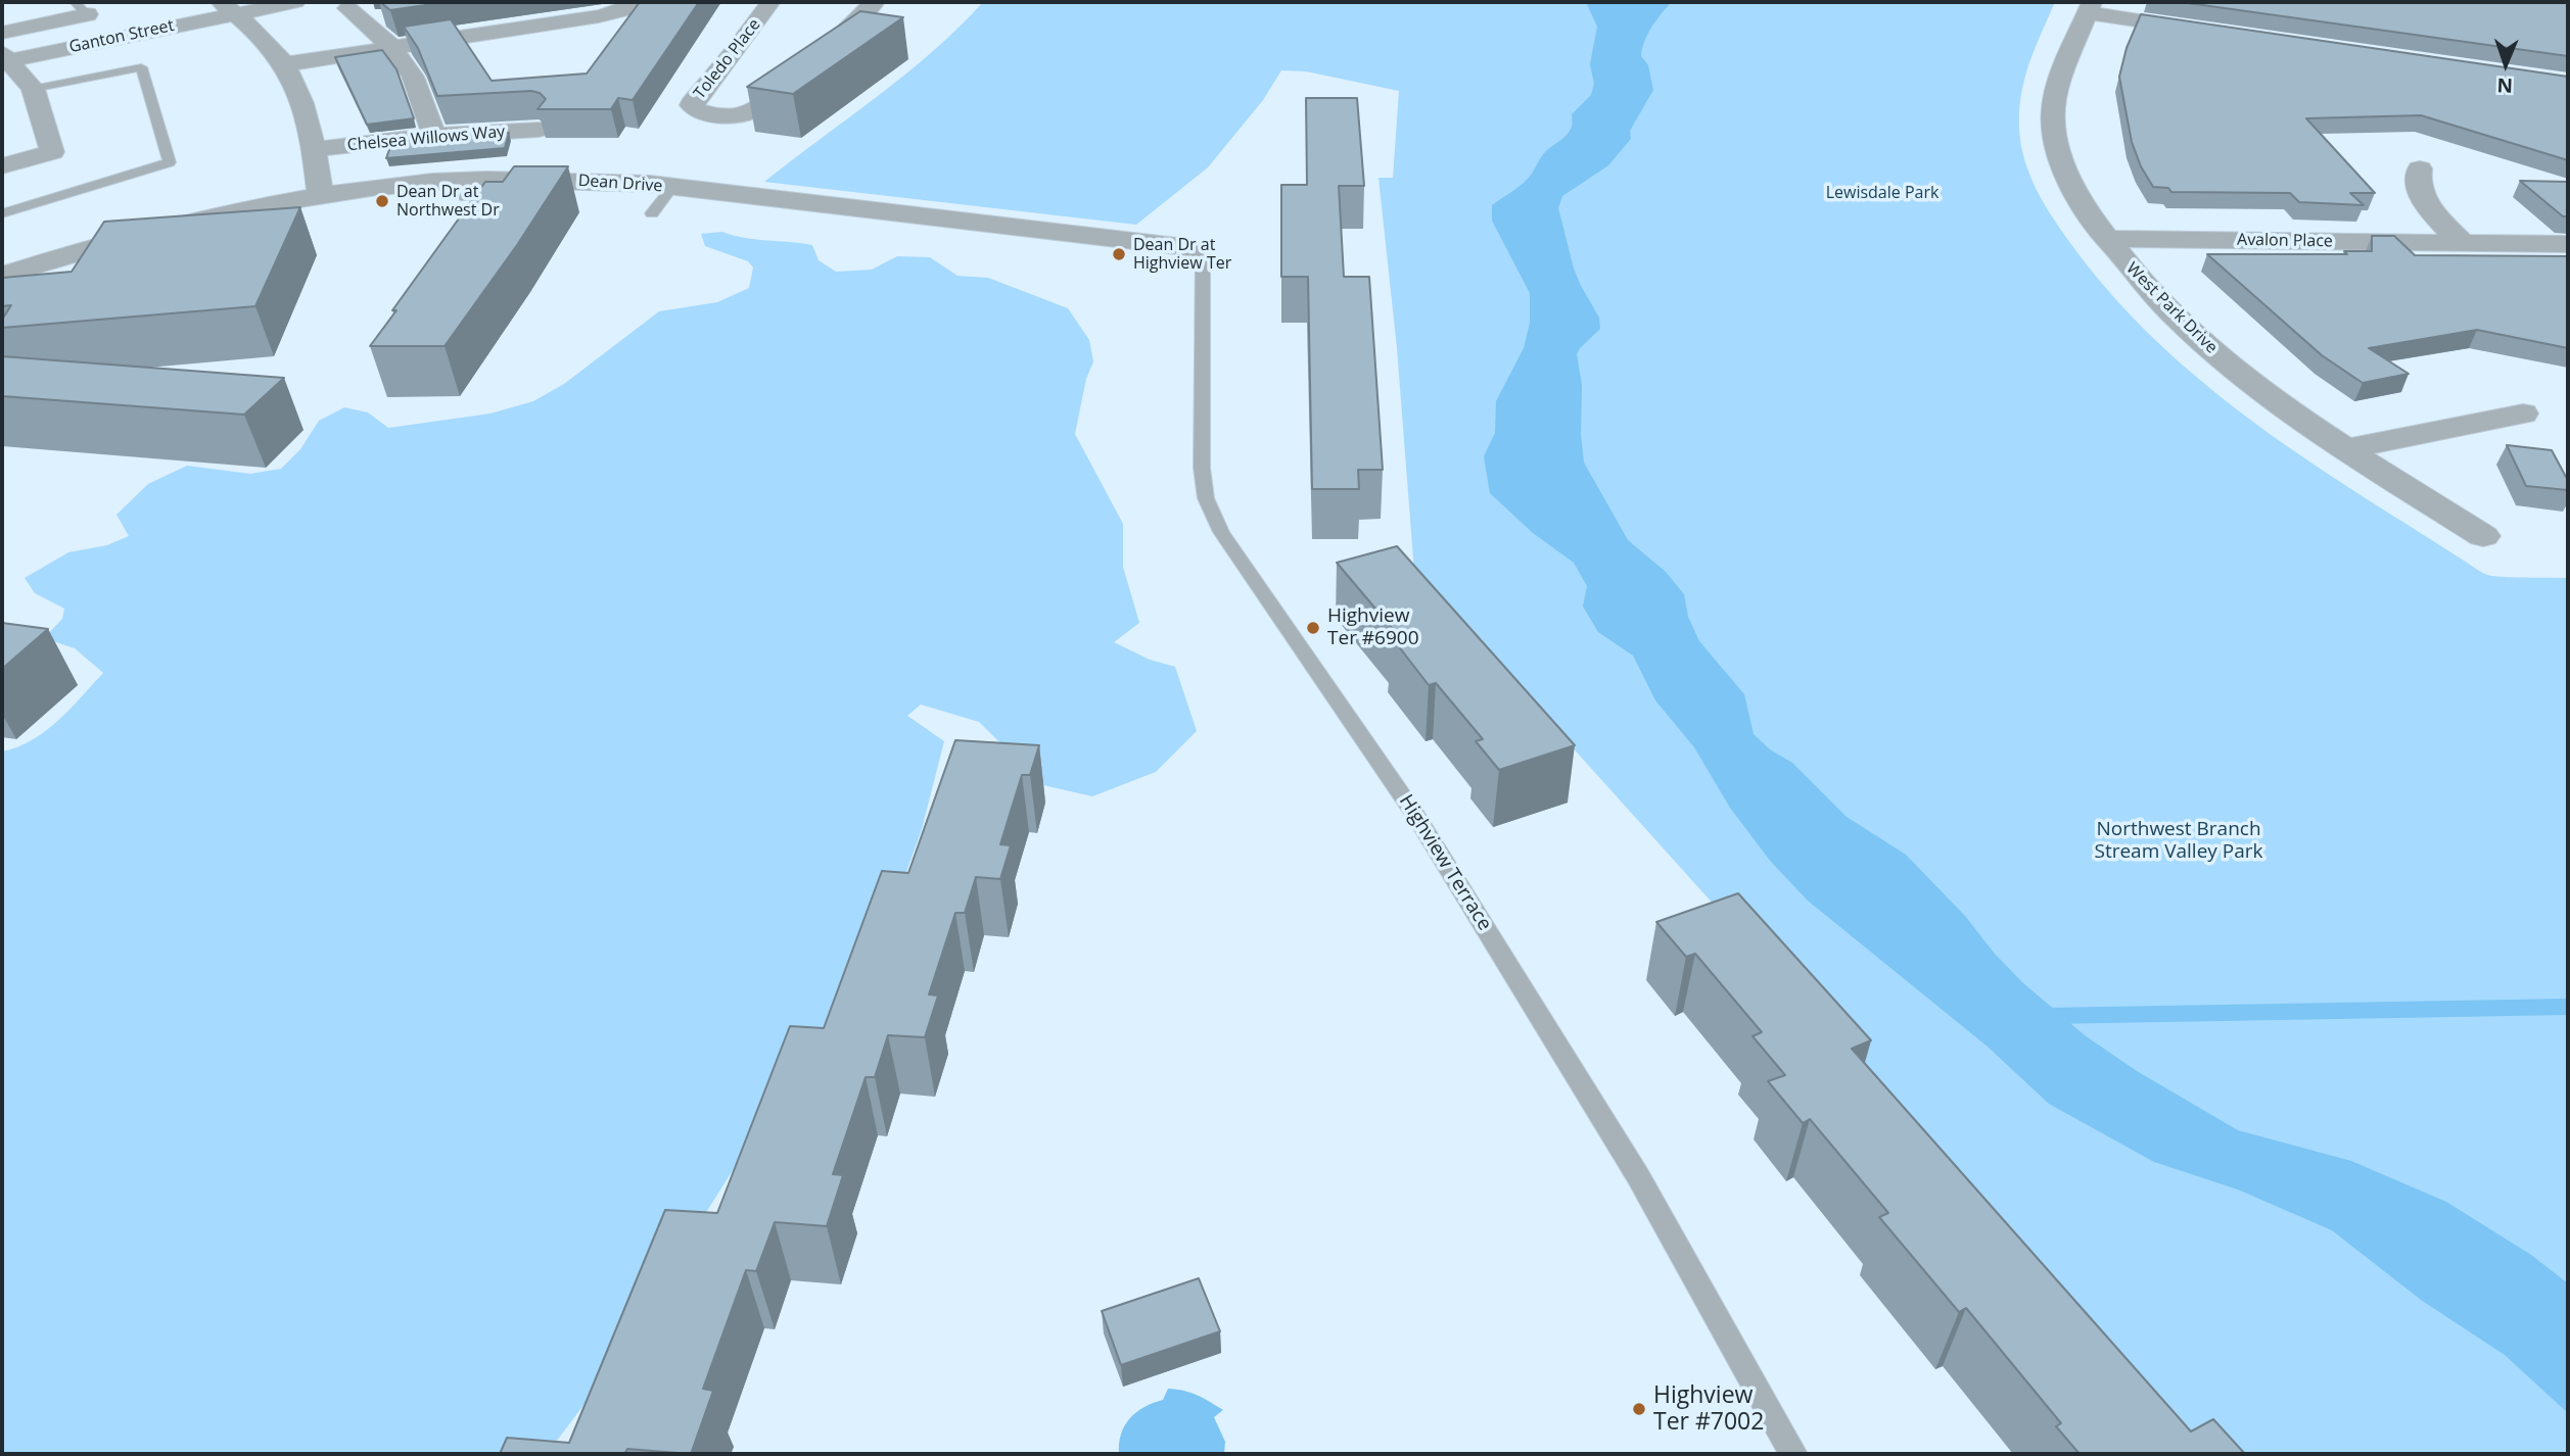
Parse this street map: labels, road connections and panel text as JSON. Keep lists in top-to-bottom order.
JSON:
{
  "streets": {
    "street": [
      "Ganton Street",
      "Toledo Place",
      "Chelsea Willows Way",
      "Dean Drive",
      "Avalon Place",
      "West Park Drive"
    ],
    "lane": ["Highview Terrace"]
  },
  "crossings": [
    ["Dean Drive", "Highview Terrace"],
    ["Avalon Place", "West Park Drive"]
  ],
  "parks": ["Lewisdale Park", "Northwest Branch Stream Valley Park"],
  "places": [
    "Dean Dr at Northwest Dr",
    "Dean Dr at Highview Ter",
    "Highview Ter #6900",
    "Highview Ter #7002"
  ],
  "north": "bottom"
}
